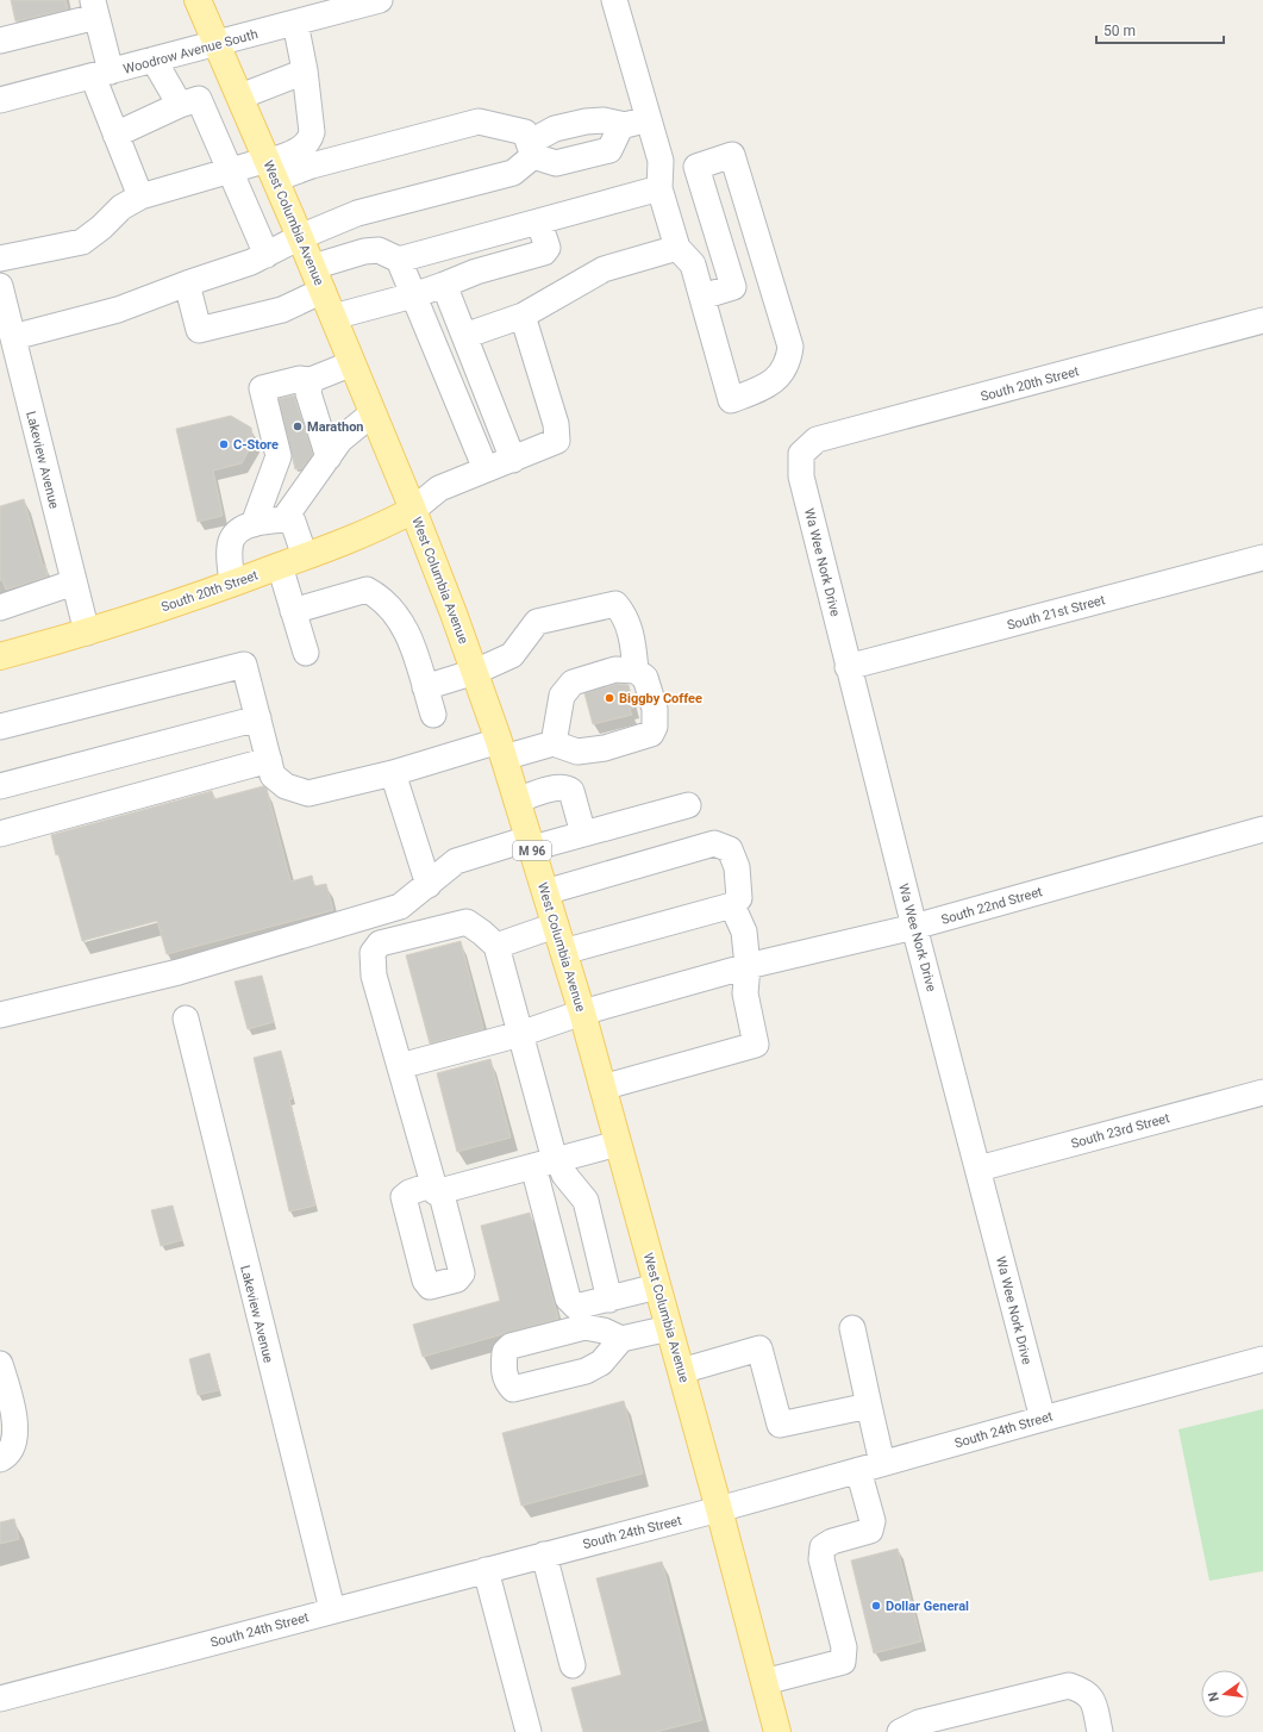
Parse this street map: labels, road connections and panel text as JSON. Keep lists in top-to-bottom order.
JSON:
{
  "streets": {
    "main road": ["West Columbia Avenue", "South 20th Street", "M 96"],
    "street": [
      "Woodrow Avenue South",
      "Lakeview Avenue",
      "Wa Wee Nork Drive",
      "South 21st Street",
      "South 22nd Street",
      "South 23rd Street",
      "South 24th Street"
    ]
  },
  "crossings": [
    ["Woodrow Avenue South", "West Columbia Avenue"],
    ["West Columbia Avenue", "South 20th Street"],
    ["West Columbia Avenue", "South 22nd Street"],
    ["West Columbia Avenue", "South 24th Street"],
    ["South 20th Street", "Lakeview Avenue"],
    ["South 20th Street", "Wa Wee Nork Drive"],
    ["Lakeview Avenue", "South 24th Street"],
    ["Wa Wee Nork Drive", "South 21st Street"],
    ["Wa Wee Nork Drive", "South 22nd Street"],
    ["Wa Wee Nork Drive", "South 23rd Street"],
    ["Wa Wee Nork Drive", "South 24th Street"]
  ],
  "places": [
    "Marathon",
    "C-Store",
    "Biggby Coffee",
    "Dollar General"
  ],
  "scale_bar": "50 m",
  "north": "left"
}
